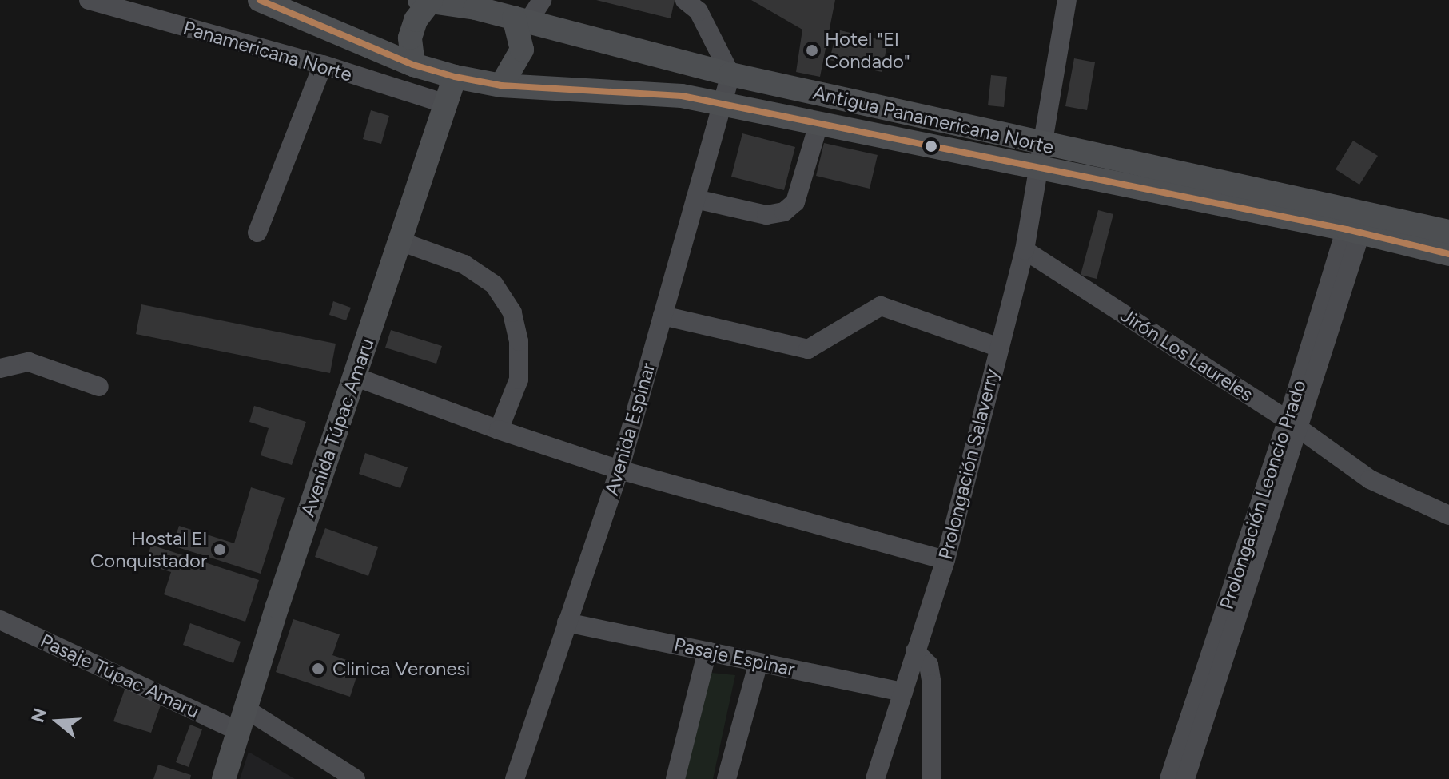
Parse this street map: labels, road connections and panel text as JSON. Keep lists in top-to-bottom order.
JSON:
{
  "streets": {
    "main road": ["Antigua Panamericana Norte", "Avenida Túpac Amaru"],
    "street": [
      "Panamericana Norte",
      "Jirón Los Laureles",
      "Avenida Espinar",
      "Prolongación Salaverry",
      "Prolongación Leoncio Prado",
      "Pasaje Espinar",
      "Pasaje Túpac Amaru"
    ]
  },
  "crossings": [
    ["Panamericana Norte", "Avenida Túpac Amaru"],
    ["Antigua Panamericana Norte", "Avenida Túpac Amaru"],
    ["Antigua Panamericana Norte", "Avenida Espinar"],
    ["Antigua Panamericana Norte", "Prolongación Salaverry"],
    ["Antigua Panamericana Norte", "Prolongación Leoncio Prado"],
    ["Jirón Los Laureles", "Prolongación Salaverry"],
    ["Jirón Los Laureles", "Prolongación Leoncio Prado"],
    ["Avenida Túpac Amaru", "Pasaje Túpac Amaru"],
    ["Avenida Espinar", "Pasaje Espinar"],
    ["Prolongación Salaverry", "Pasaje Espinar"]
  ],
  "places": ["Hotel \"El Condado\"", "Hostal El Conquistador", "Clinica Veronesi"],
  "north": "left"
}
